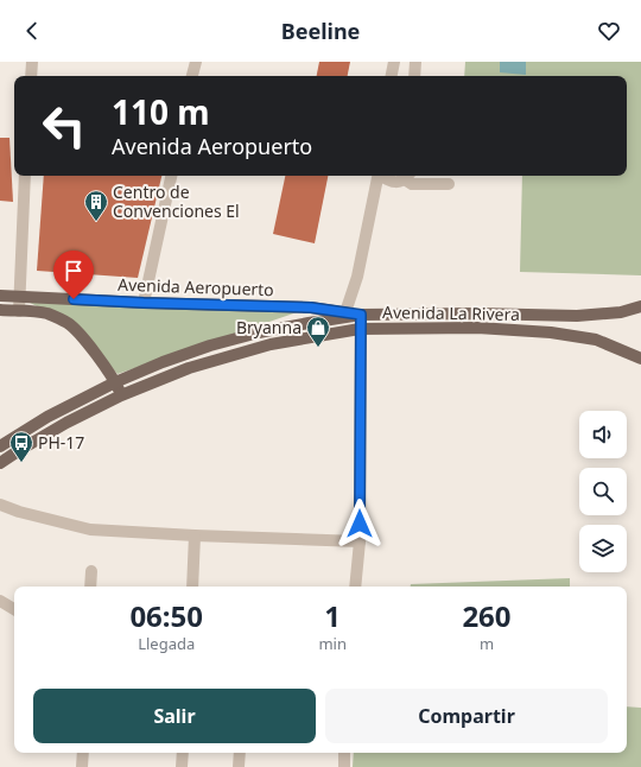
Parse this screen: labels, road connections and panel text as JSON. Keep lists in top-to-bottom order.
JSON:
{
  "streets": {
    "main road": ["Avenida Aeropuerto", "Avenida La Rivera"]
  },
  "crossings": [
    ["Avenida Aeropuerto", "Avenida La Rivera"]
  ],
  "places": {
    "building": ["Centro de Convenciones El"],
    "shop": ["Bryanna"],
    "bus stop": ["PH-17"]
  },
  "page": {
    "header": "Beeline",
    "turn": ["110 m", "Avenida Aeropuerto"],
    "eta": [
      "06:50",
      "Llegada",
      "1",
      "min",
      "260",
      "m"
    ],
    "buttons": ["Salir", "Compartir"]
  }
}
